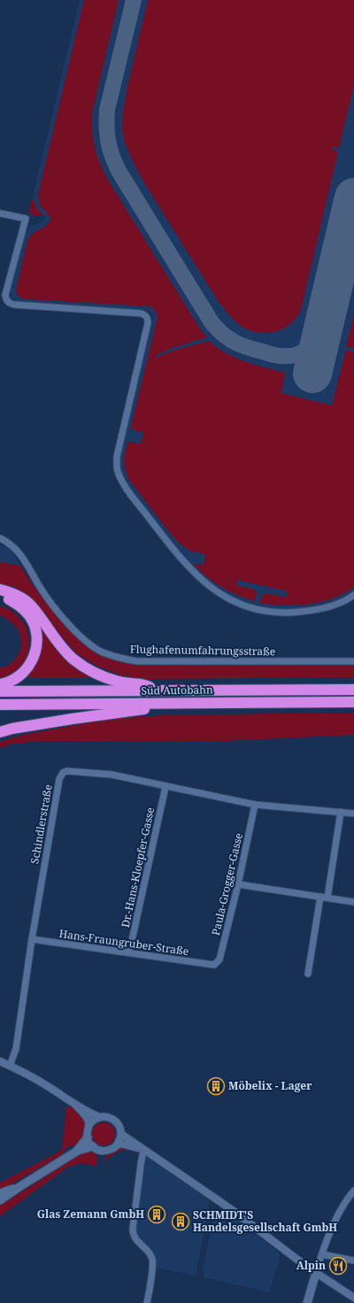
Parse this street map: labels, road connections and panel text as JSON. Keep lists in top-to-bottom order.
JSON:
{
  "streets": {
    "highway": ["Süd Autobahn"],
    "street": [
      "Flughafenumfahrungsstraße",
      "Schindlerstraße",
      "Dr.-Hans-Kloepfer-Gasse",
      "Paula-Grogger-Gasse",
      "Hans-Fraungruber-Straße"
    ]
  },
  "crossings": [
    ["Schindlerstraße", "Dr.-Hans-Kloepfer-Gasse"],
    ["Schindlerstraße", "Paula-Grogger-Gasse"],
    ["Schindlerstraße", "Hans-Fraungruber-Straße"],
    ["Dr.-Hans-Kloepfer-Gasse", "Hans-Fraungruber-Straße"],
    ["Paula-Grogger-Gasse", "Hans-Fraungruber-Straße"]
  ],
  "places": {
    "building": ["Möbelix - Lager", "Glas Zemann GmbH", "SCHMIDT'S Handelsgesellschaft GmbH"],
    "restaurant": ["Alpin"]
  }
}
